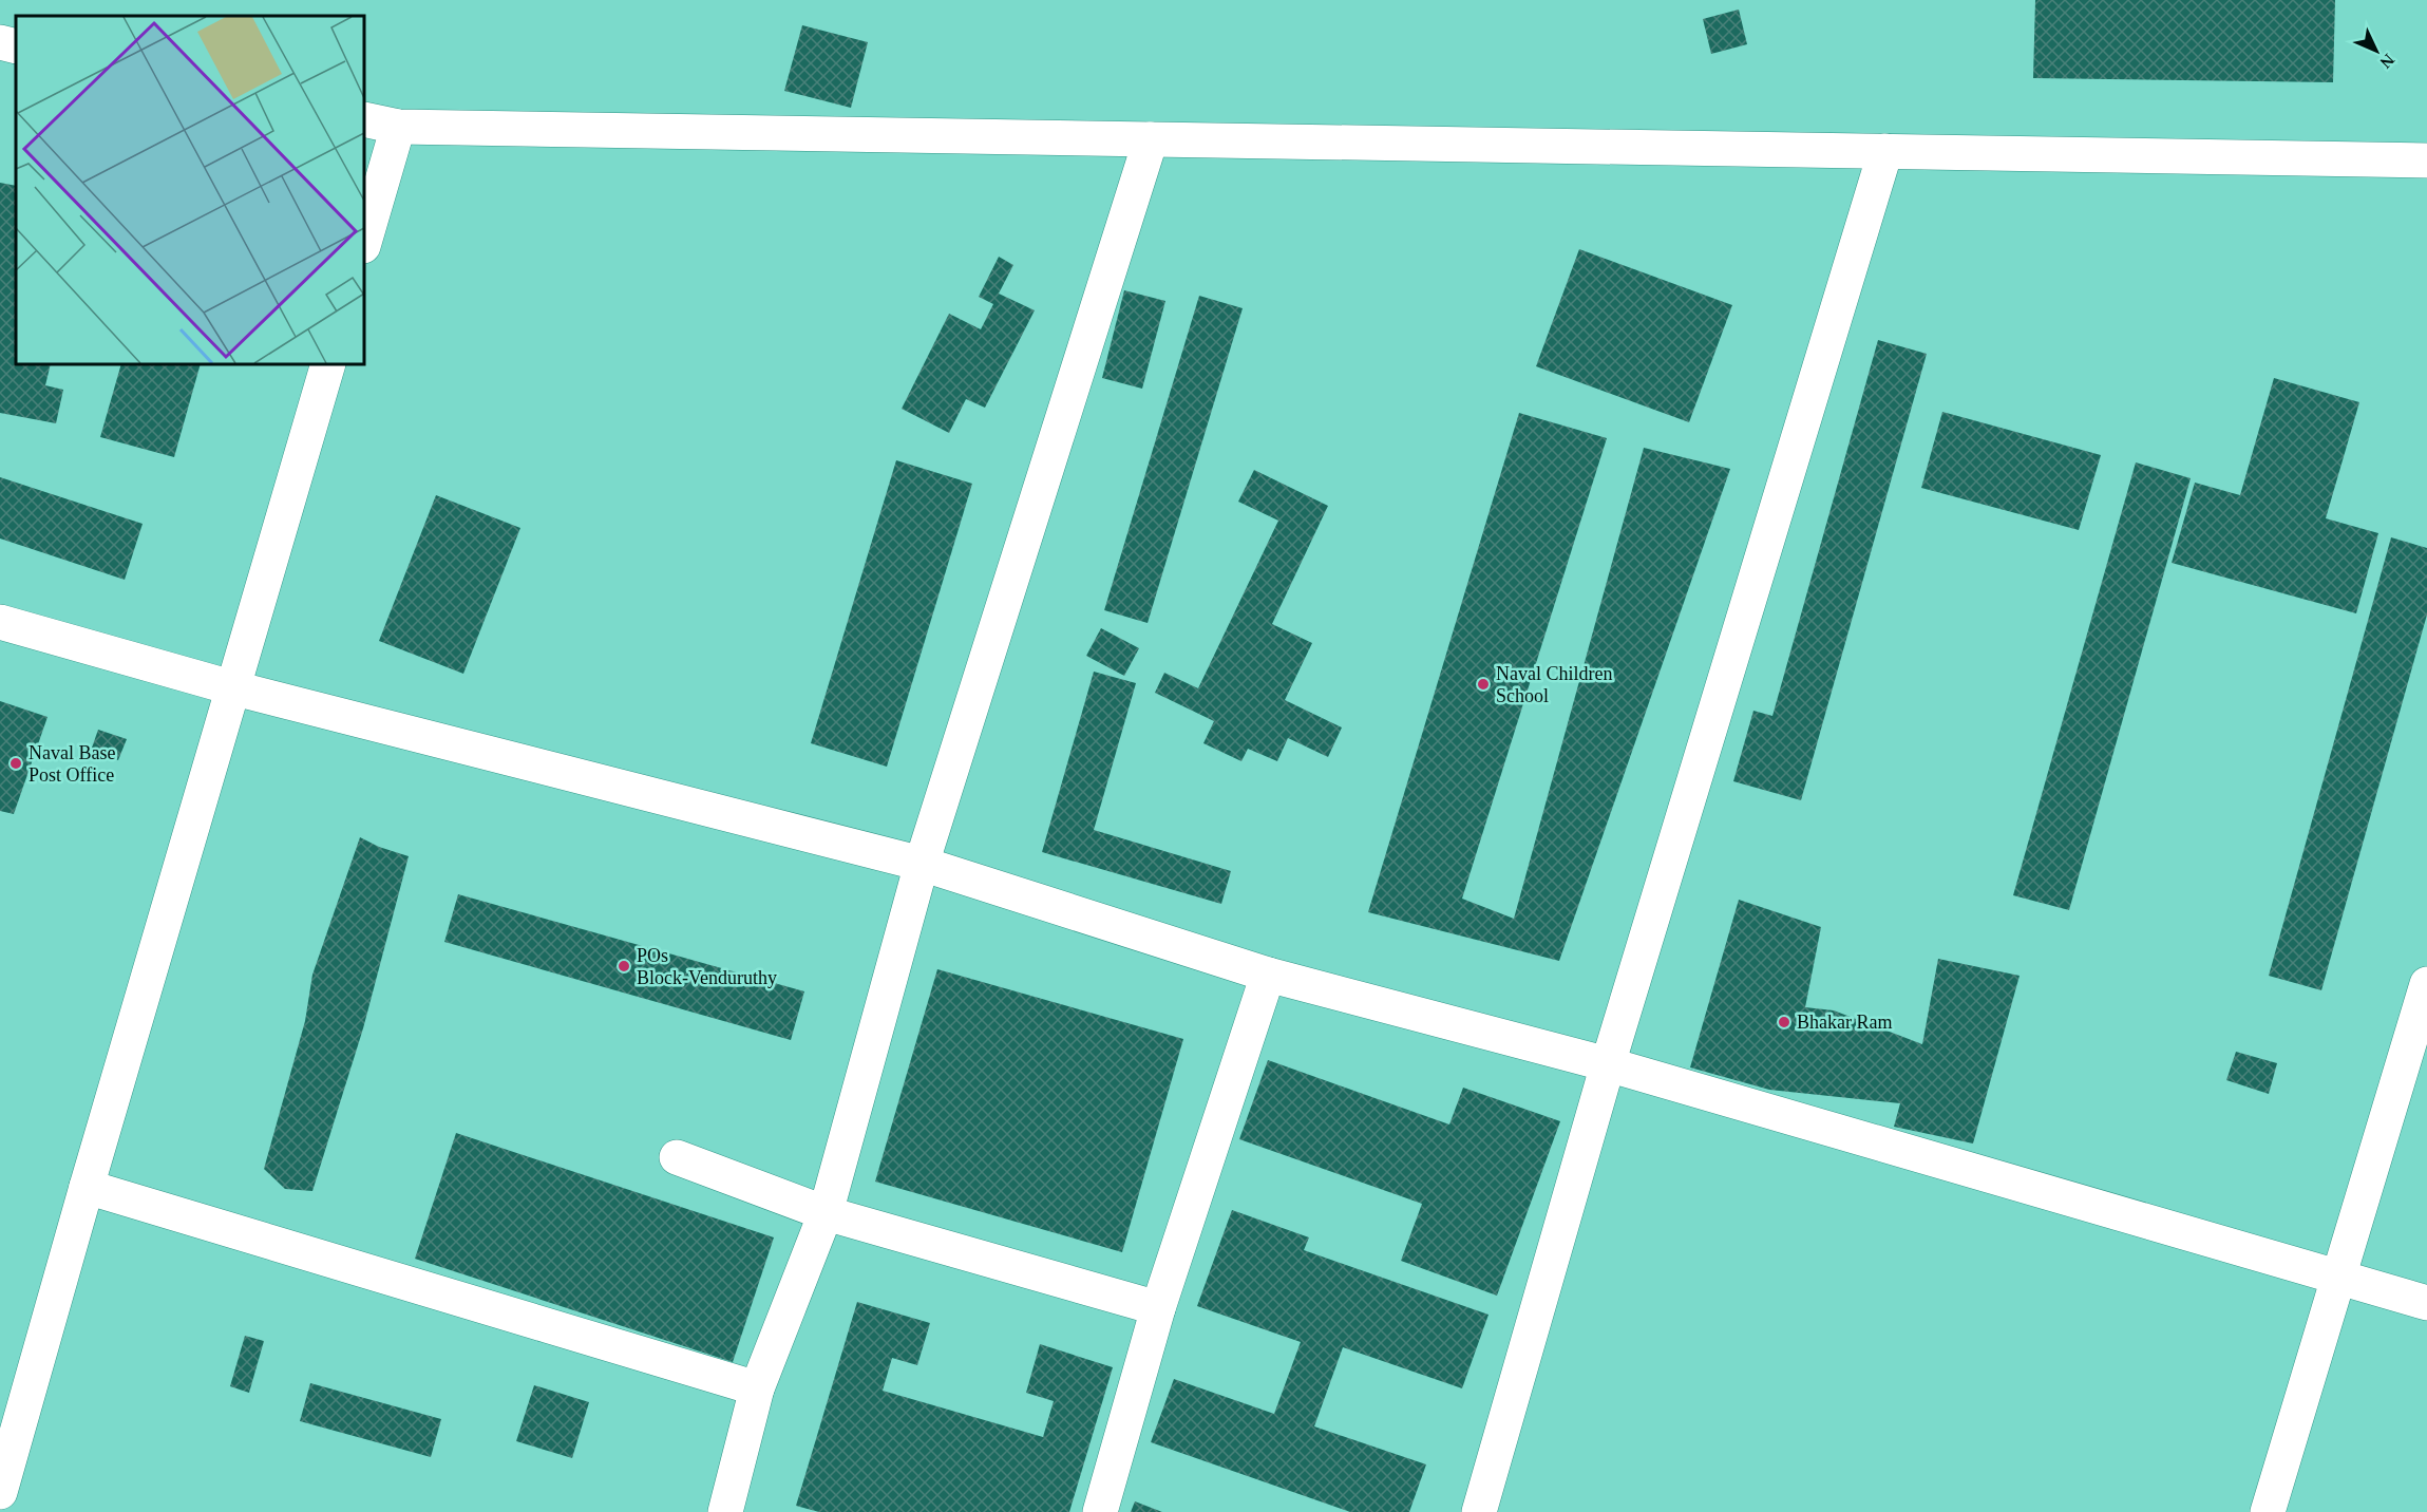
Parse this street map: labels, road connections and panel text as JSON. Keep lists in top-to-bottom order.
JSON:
{
  "places": [
    "Naval Children School",
    "Naval Base Post Office",
    "POs Block-Venduruthy",
    "Bhakar Ram"
  ],
  "north": "bottom right"
}
